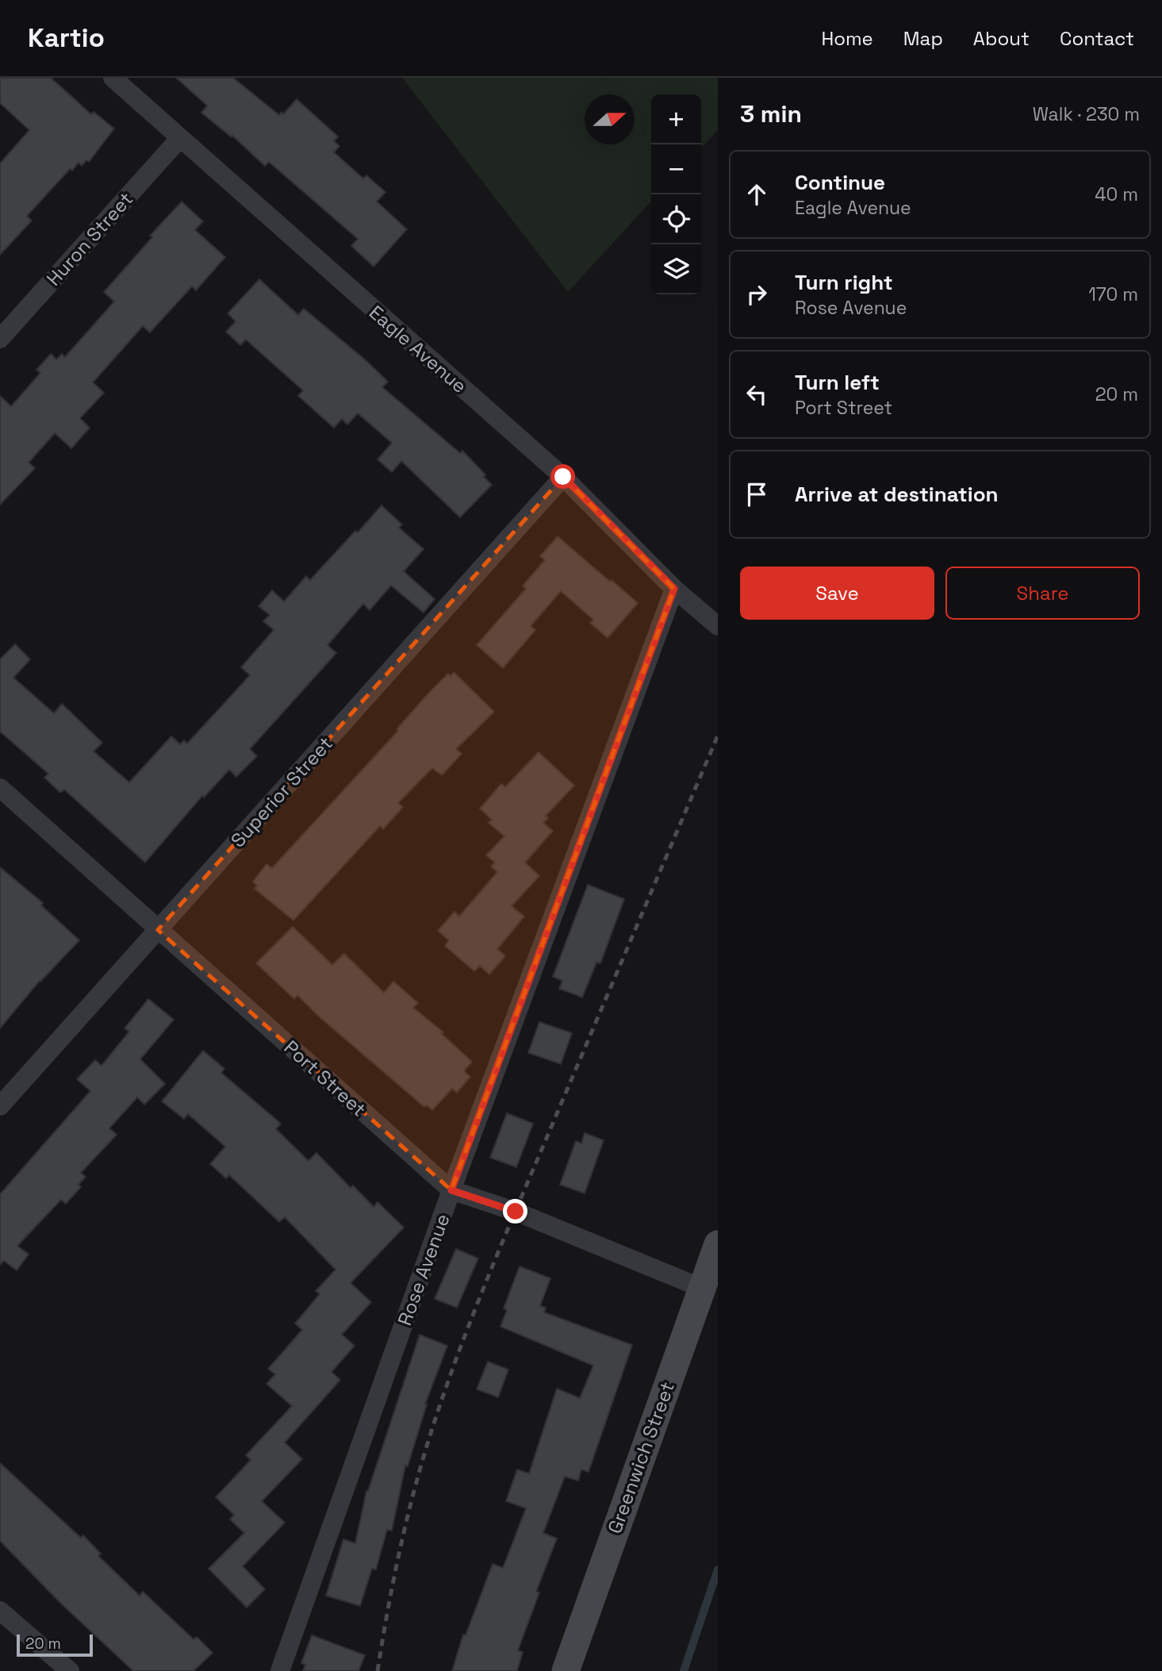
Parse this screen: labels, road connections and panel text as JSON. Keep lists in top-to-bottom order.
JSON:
{
  "streets": {
    "street": [
      "Huron Street",
      "Eagle Avenue",
      "Superior Street",
      "Port Street",
      "Rose Avenue",
      "Greenwich Street"
    ]
  },
  "crossings": [
    ["Huron Street", "Eagle Avenue"],
    ["Eagle Avenue", "Superior Street"],
    ["Eagle Avenue", "Rose Avenue"],
    ["Superior Street", "Port Street"],
    ["Port Street", "Rose Avenue"],
    ["Port Street", "Greenwich Street"]
  ],
  "scale_bar": "20 m",
  "north": "right",
  "page": {
    "header": "Kartio",
    "nav": [
      "Home",
      "Map",
      "About",
      "Contact"
    ],
    "heading": ["3 min", "Walk · 230 m"],
    "map_buttons": ["+", "−"],
    "list": [
      ["Continue", "Eagle Avenue", "40 m"],
      ["Turn right", "Rose Avenue", "170 m"],
      ["Turn left", "Port Street", "20 m"],
      "Arrive at destination"
    ],
    "buttons": ["Save", "Share"],
    "scale": "20 m"
  }
}
